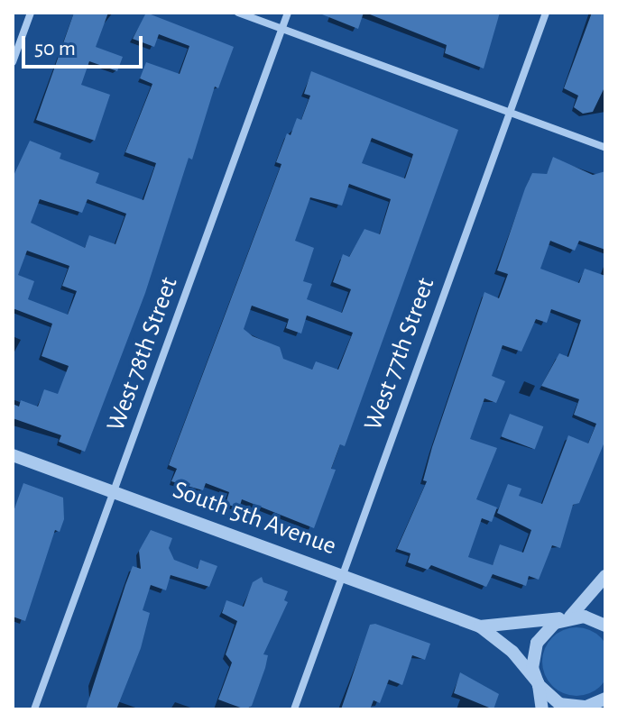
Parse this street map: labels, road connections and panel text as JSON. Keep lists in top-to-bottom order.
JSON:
{
  "streets": {
    "street": ["West 78th Street", "West 77th Street", "South 5th Avenue"]
  },
  "crossings": [
    ["West 78th Street", "South 5th Avenue"],
    ["West 77th Street", "South 5th Avenue"]
  ],
  "scale_bar": "50 m"
}
